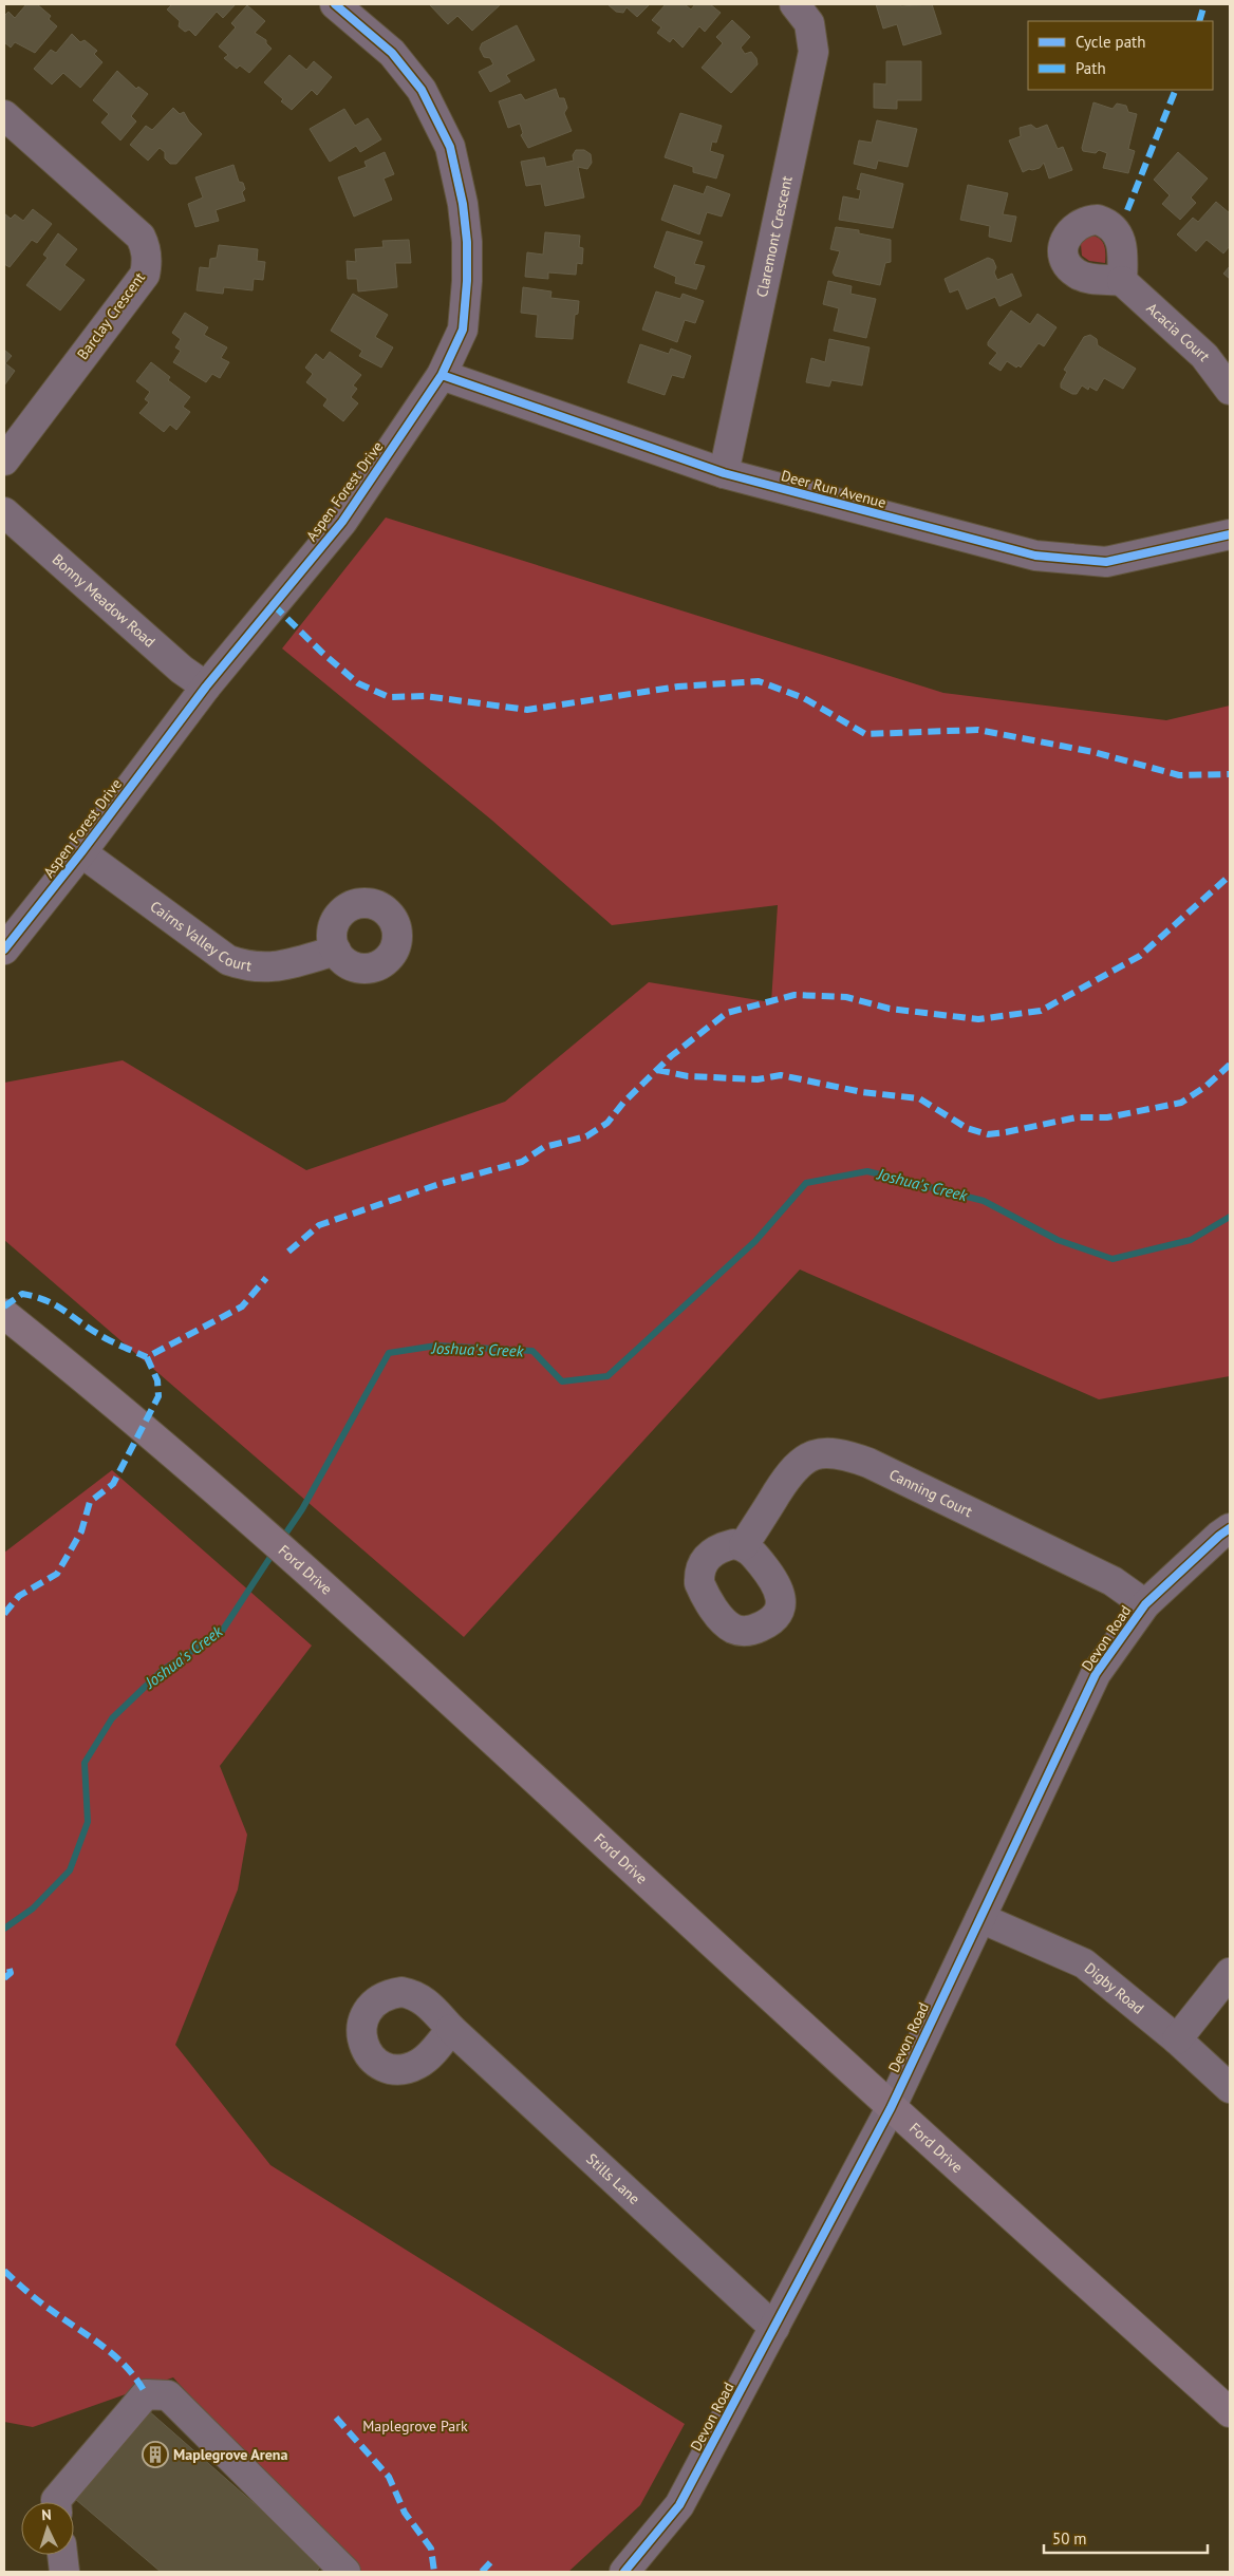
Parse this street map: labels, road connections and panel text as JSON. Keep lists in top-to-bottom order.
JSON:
{
  "streets": {
    "main road": ["Ford Drive"],
    "street": [
      "Claremont Crescent",
      "Barclay Crescent",
      "Acacia Court",
      "Deer Run Avenue",
      "Aspen Forest Drive",
      "Bonny Meadow Road",
      "Cairns Valley Court",
      "Canning Court",
      "Devon Road",
      "Digby Road",
      "Stills Lane"
    ]
  },
  "crossings": [
    ["Claremont Crescent", "Deer Run Avenue"],
    ["Deer Run Avenue", "Aspen Forest Drive"],
    ["Aspen Forest Drive", "Bonny Meadow Road"],
    ["Aspen Forest Drive", "Cairns Valley Court"],
    ["Canning Court", "Devon Road"],
    ["Ford Drive", "Devon Road"],
    ["Devon Road", "Digby Road"],
    ["Devon Road", "Stills Lane"]
  ],
  "water": ["Joshua's Creek"],
  "parks": ["Maplegrove Park"],
  "places": {
    "building": ["Maplegrove Arena"]
  },
  "legend": ["Cycle path", "Path"],
  "scale_bar": "50 m",
  "north": "top"
}
